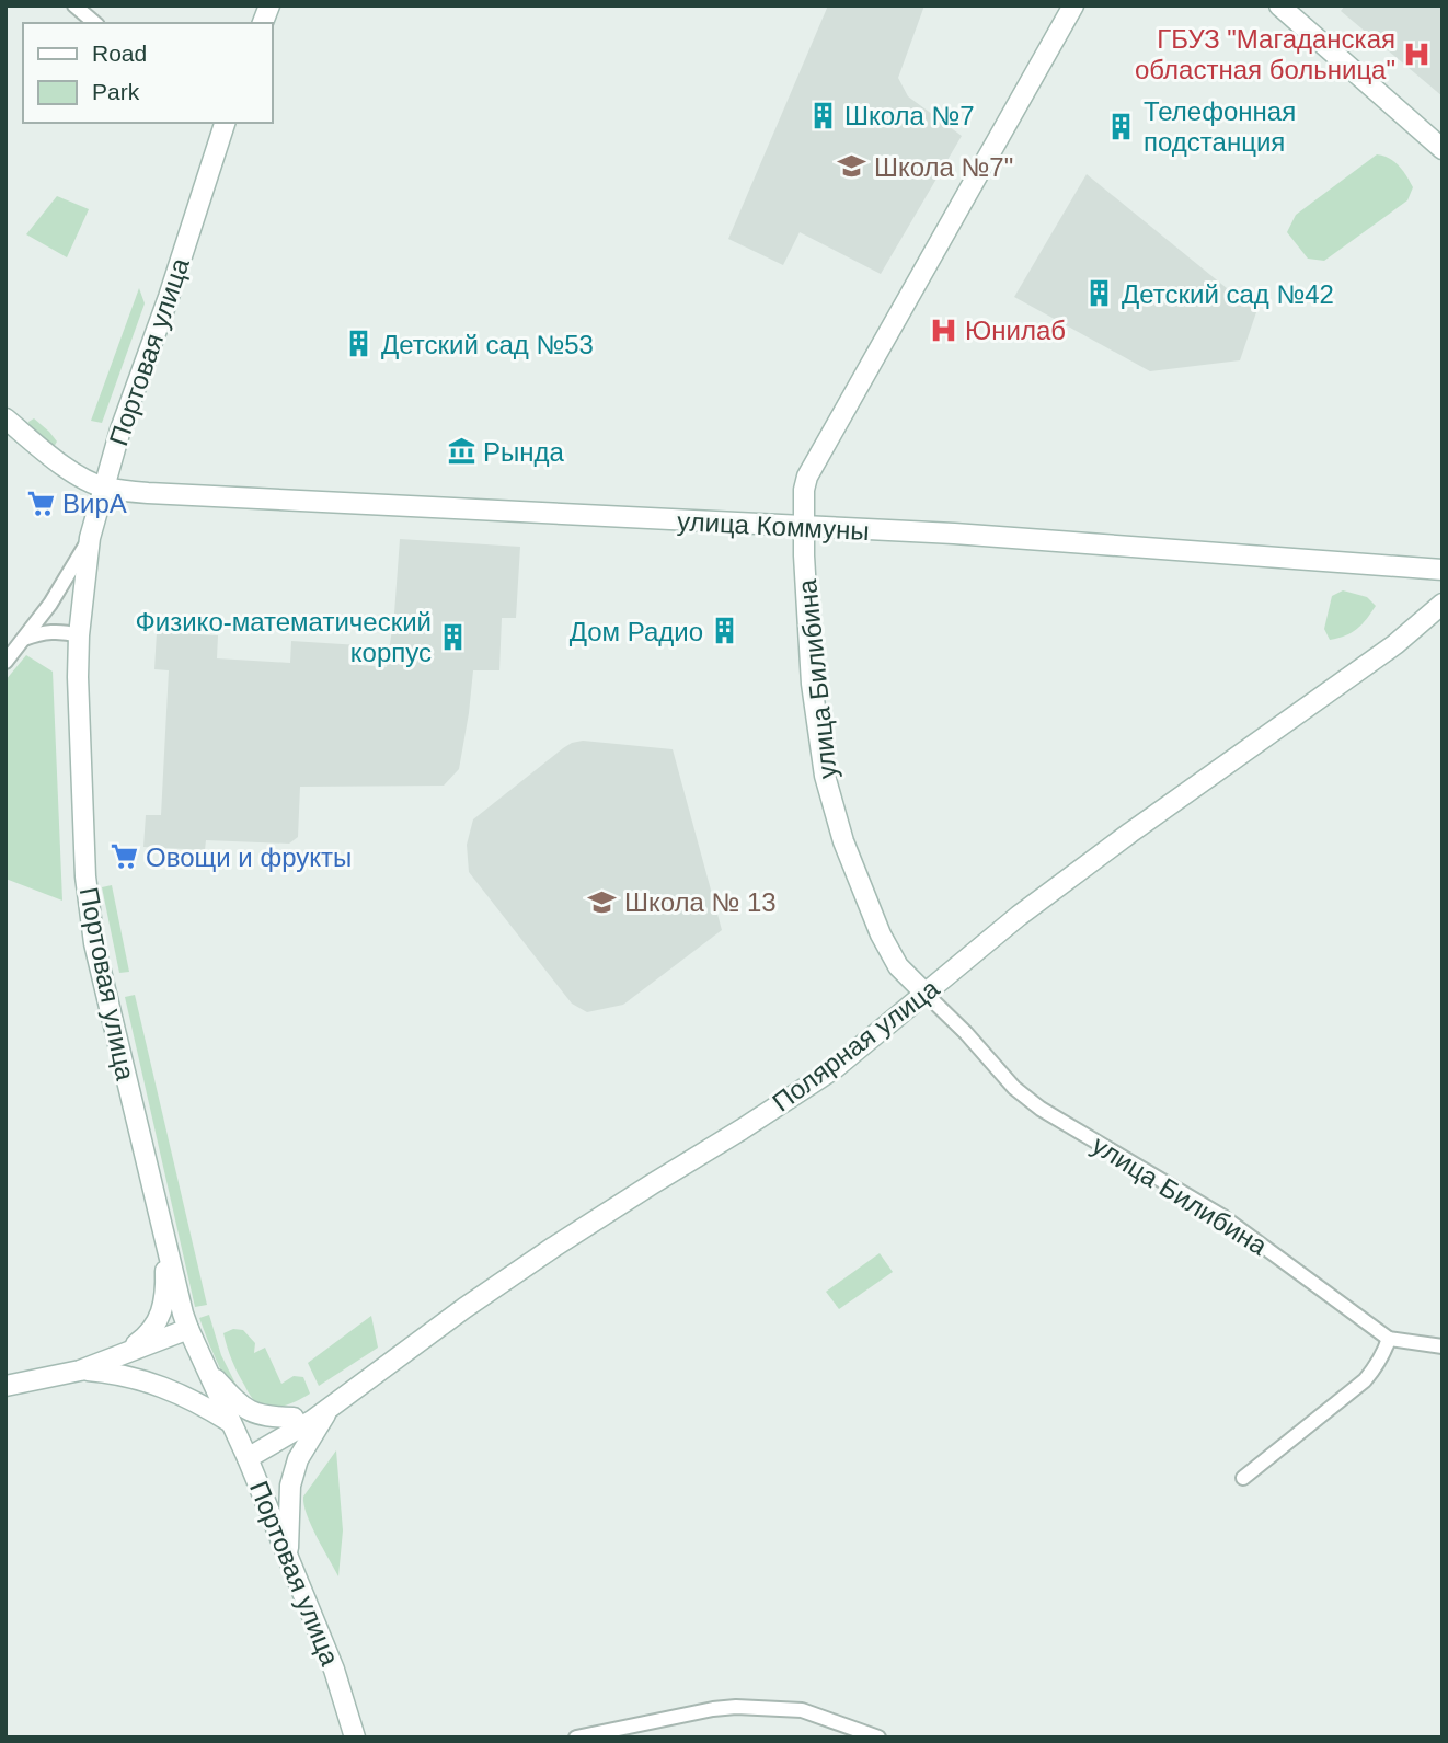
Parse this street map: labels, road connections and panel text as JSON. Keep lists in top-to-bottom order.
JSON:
{
  "streets": {
    "main road": [
      "Портовая улица",
      "улица Коммуны",
      "улица Билибина",
      "Полярная улица"
    ]
  },
  "crossings": [
    ["Портовая улица", "улица Коммуны"],
    ["Портовая улица", "Полярная улица"],
    ["улица Коммуны", "улица Билибина"],
    ["улица Билибина", "Полярная улица"]
  ],
  "places": {
    "hospital": ["ГБУЗ \"Магаданская областная больница\"", "Юнилаб"],
    "building": [
      "Школа №7",
      "Телефонная подстанция",
      "Детский сад №42",
      "Детский сад №53",
      "Дом Радио",
      "Физико-математический корпус"
    ],
    "school or university": ["Школа №7\"", "Школа № 13"],
    "museum": ["Рында"],
    "supermarket": ["ВирА", "Овощи и фрукты"]
  },
  "legend": ["Road", "Park"]
}
